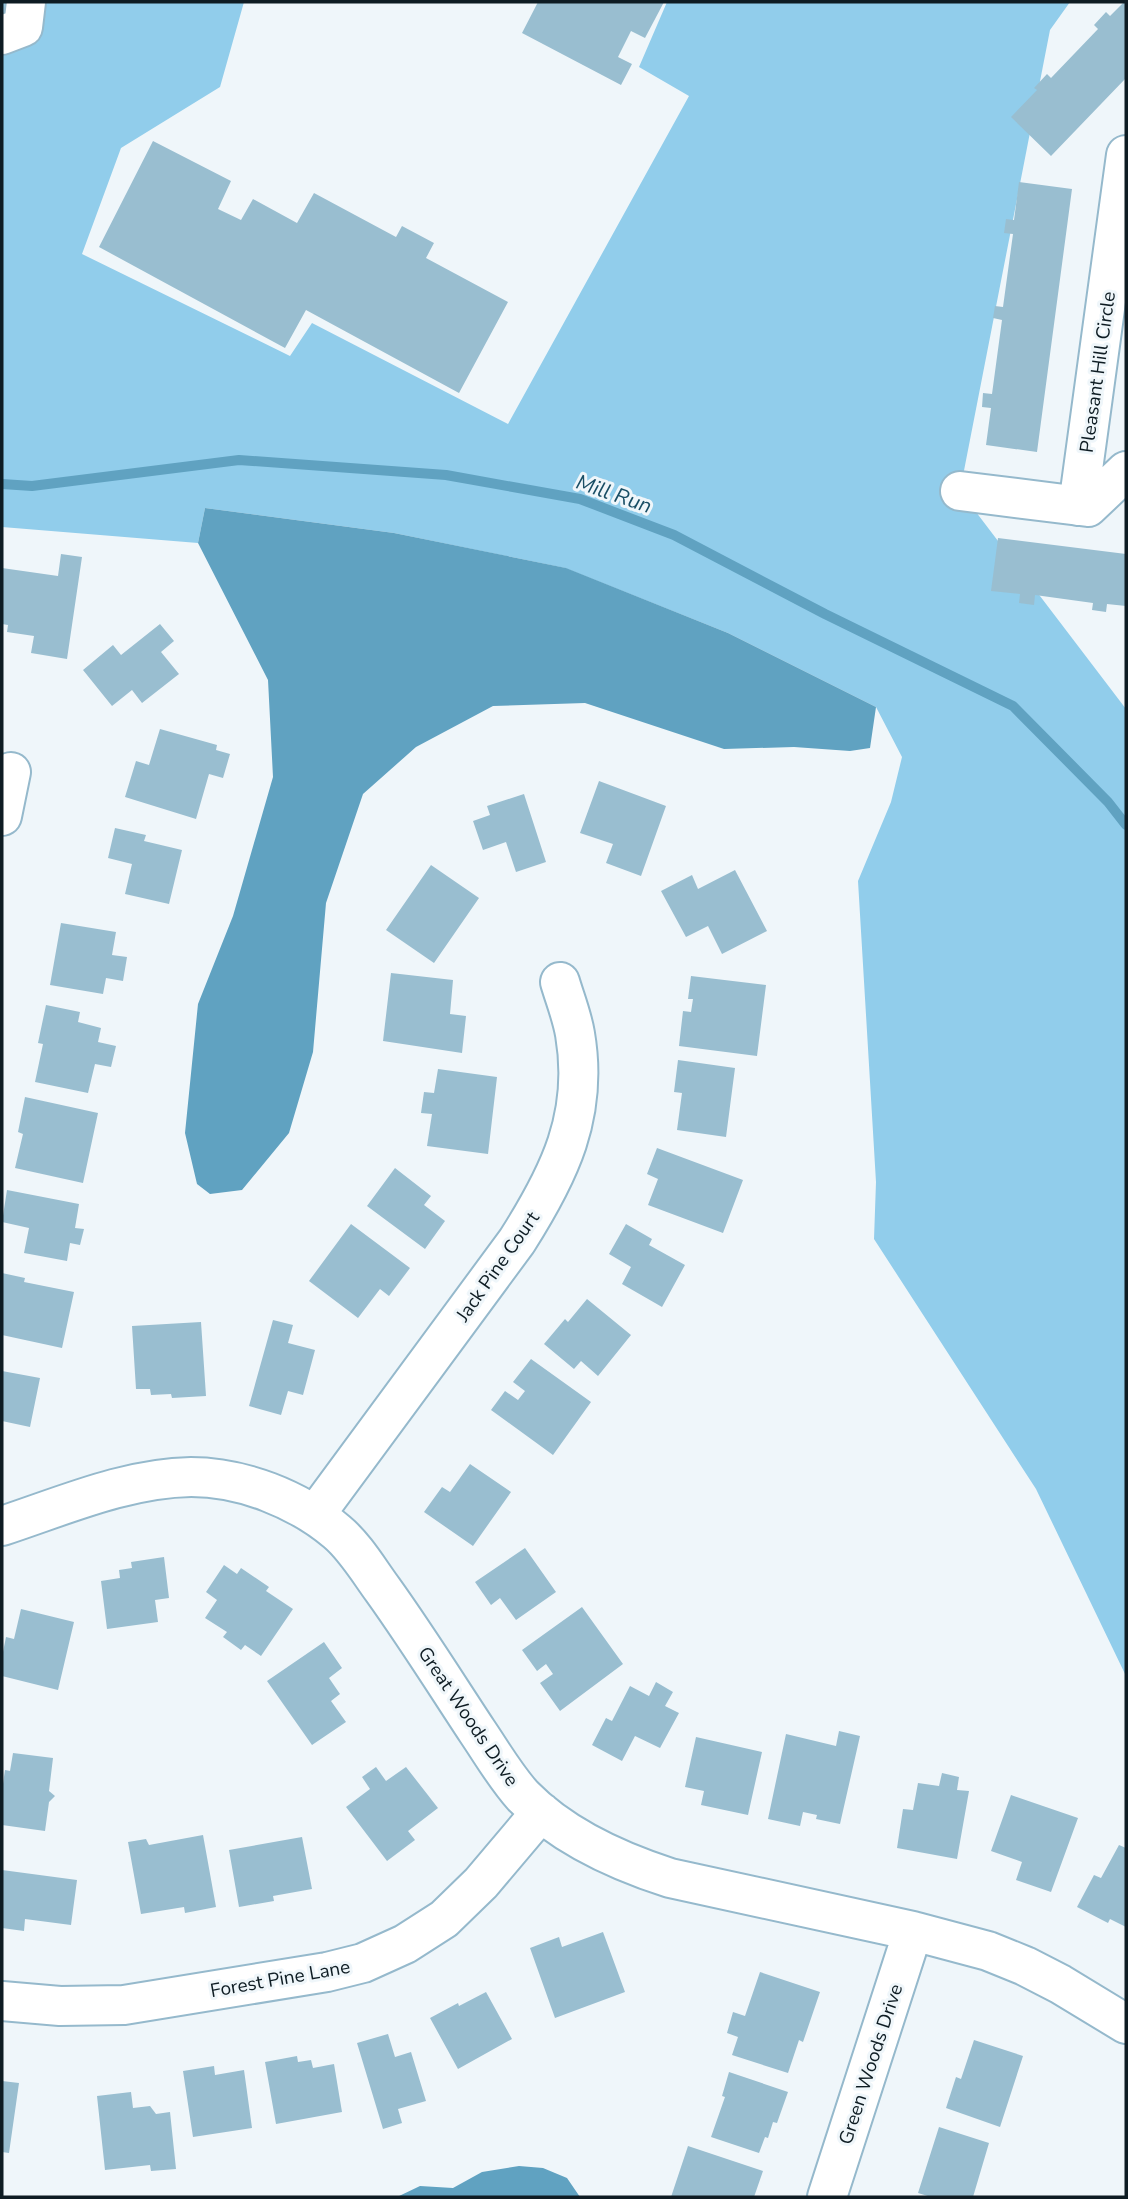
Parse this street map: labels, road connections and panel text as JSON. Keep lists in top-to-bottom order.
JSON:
{
  "streets": {
    "street": [
      "Pleasant Hill Circle",
      "Jack Pine Court",
      "Great Woods Drive",
      "Forest Pine Lane",
      "Green Woods Drive"
    ]
  },
  "crossings": [
    ["Jack Pine Court", "Great Woods Drive"],
    ["Great Woods Drive", "Forest Pine Lane"],
    ["Great Woods Drive", "Green Woods Drive"]
  ],
  "water": ["Mill Run"]
}
